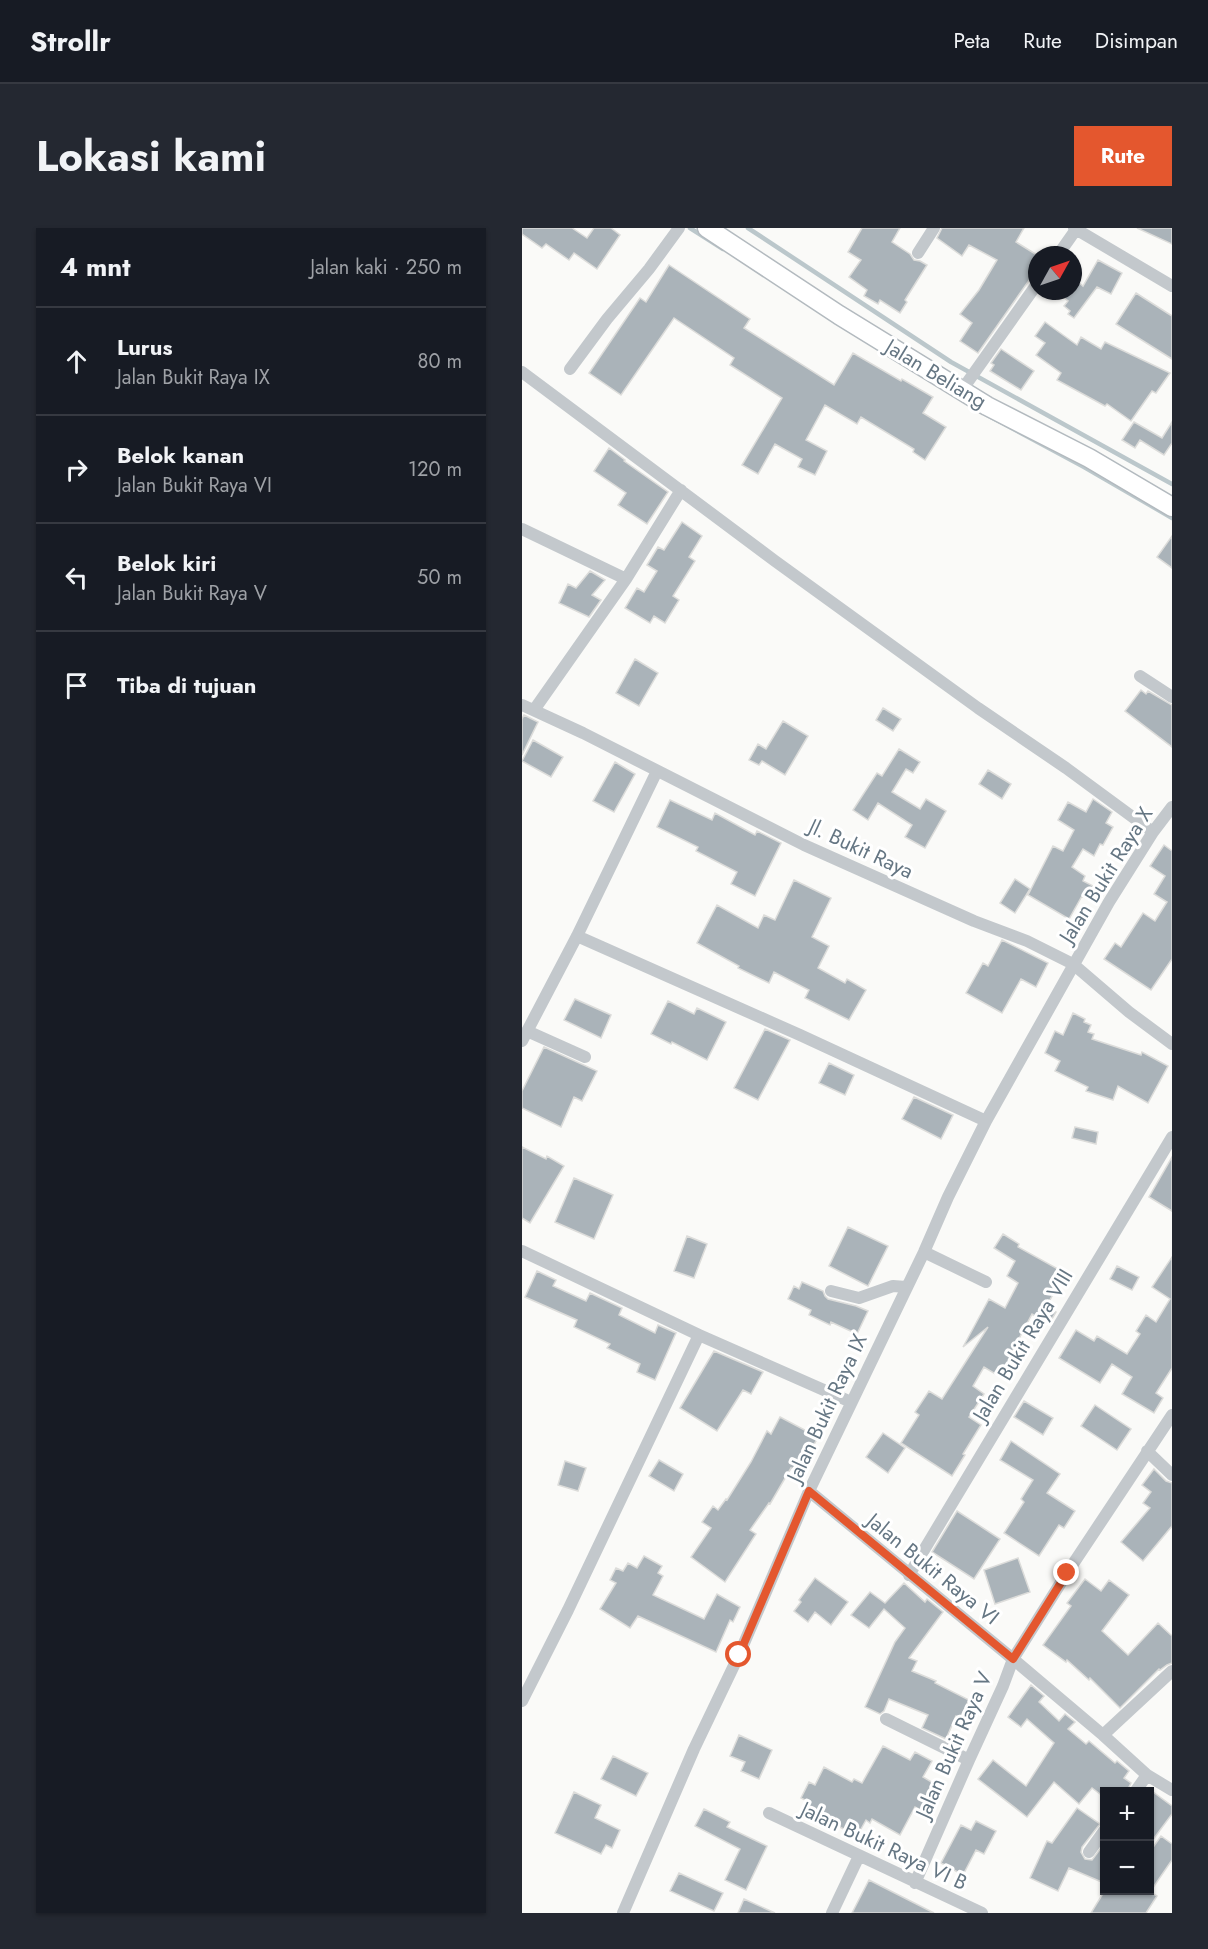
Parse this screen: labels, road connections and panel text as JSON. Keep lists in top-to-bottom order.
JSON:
{
  "streets": {
    "street": [
      "Jalan Beliang",
      "Jl. Bukit Raya",
      "Jalan Bukit Raya X",
      "Jalan Bukit Raya VIII",
      "Jalan Bukit Raya IX",
      "Jalan Bukit Raya VI",
      "Jalan Bukit Raya V",
      "Jalan Bukit Raya VI B"
    ]
  },
  "crossings": [
    ["Jl. Bukit Raya", "Jalan Bukit Raya X"],
    ["Jl. Bukit Raya", "Jalan Bukit Raya IX"],
    ["Jalan Bukit Raya X", "Jalan Bukit Raya IX"],
    ["Jalan Bukit Raya VIII", "Jalan Bukit Raya VI"],
    ["Jalan Bukit Raya IX", "Jalan Bukit Raya VI"],
    ["Jalan Bukit Raya VI", "Jalan Bukit Raya V"],
    ["Jalan Bukit Raya V", "Jalan Bukit Raya VI B"]
  ],
  "north": "top right",
  "page": {
    "header": "Strollr",
    "nav": ["Peta", "Rute", "Disimpan"],
    "title": "Lokasi kami",
    "buttons": "Rute",
    "heading": ["4 mnt", "Jalan kaki · 250 m"],
    "list": [
      ["Lurus", "Jalan Bukit Raya IX", "80 m"],
      ["Belok kanan", "Jalan Bukit Raya VI", "120 m"],
      ["Belok kiri", "Jalan Bukit Raya V", "50 m"],
      "Tiba di tujuan"
    ],
    "map_buttons": ["+", "−"]
  }
}
